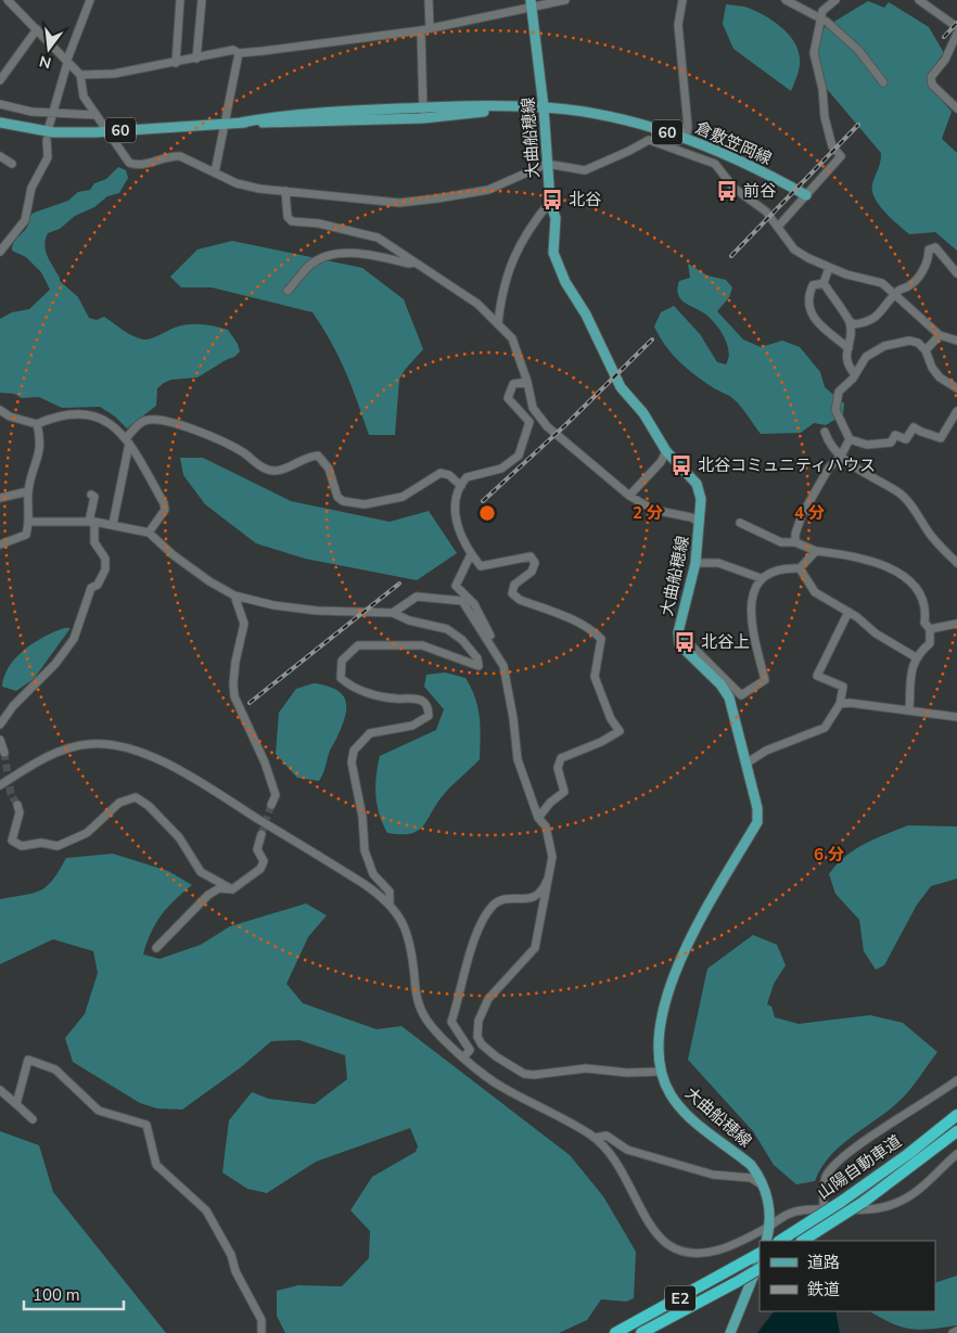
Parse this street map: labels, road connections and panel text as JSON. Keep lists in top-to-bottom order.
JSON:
{
  "streets": {
    "highway": ["山陽自動車道", "E2"],
    "main road": ["60", "大曲船穂線", "倉敷笠岡線"]
  },
  "crossings": [
    ["大曲船穂線", "倉敷笠岡線"]
  ],
  "places": {
    "bus stop": [
      "前谷",
      "北谷",
      "北谷コミュニティハウス",
      "北谷上"
    ]
  },
  "legend": ["道路", "鉄道"],
  "scale_bar": "100 m",
  "north": "bottom",
  "rings": ["2 分", "4 分", "6 分"]
}
